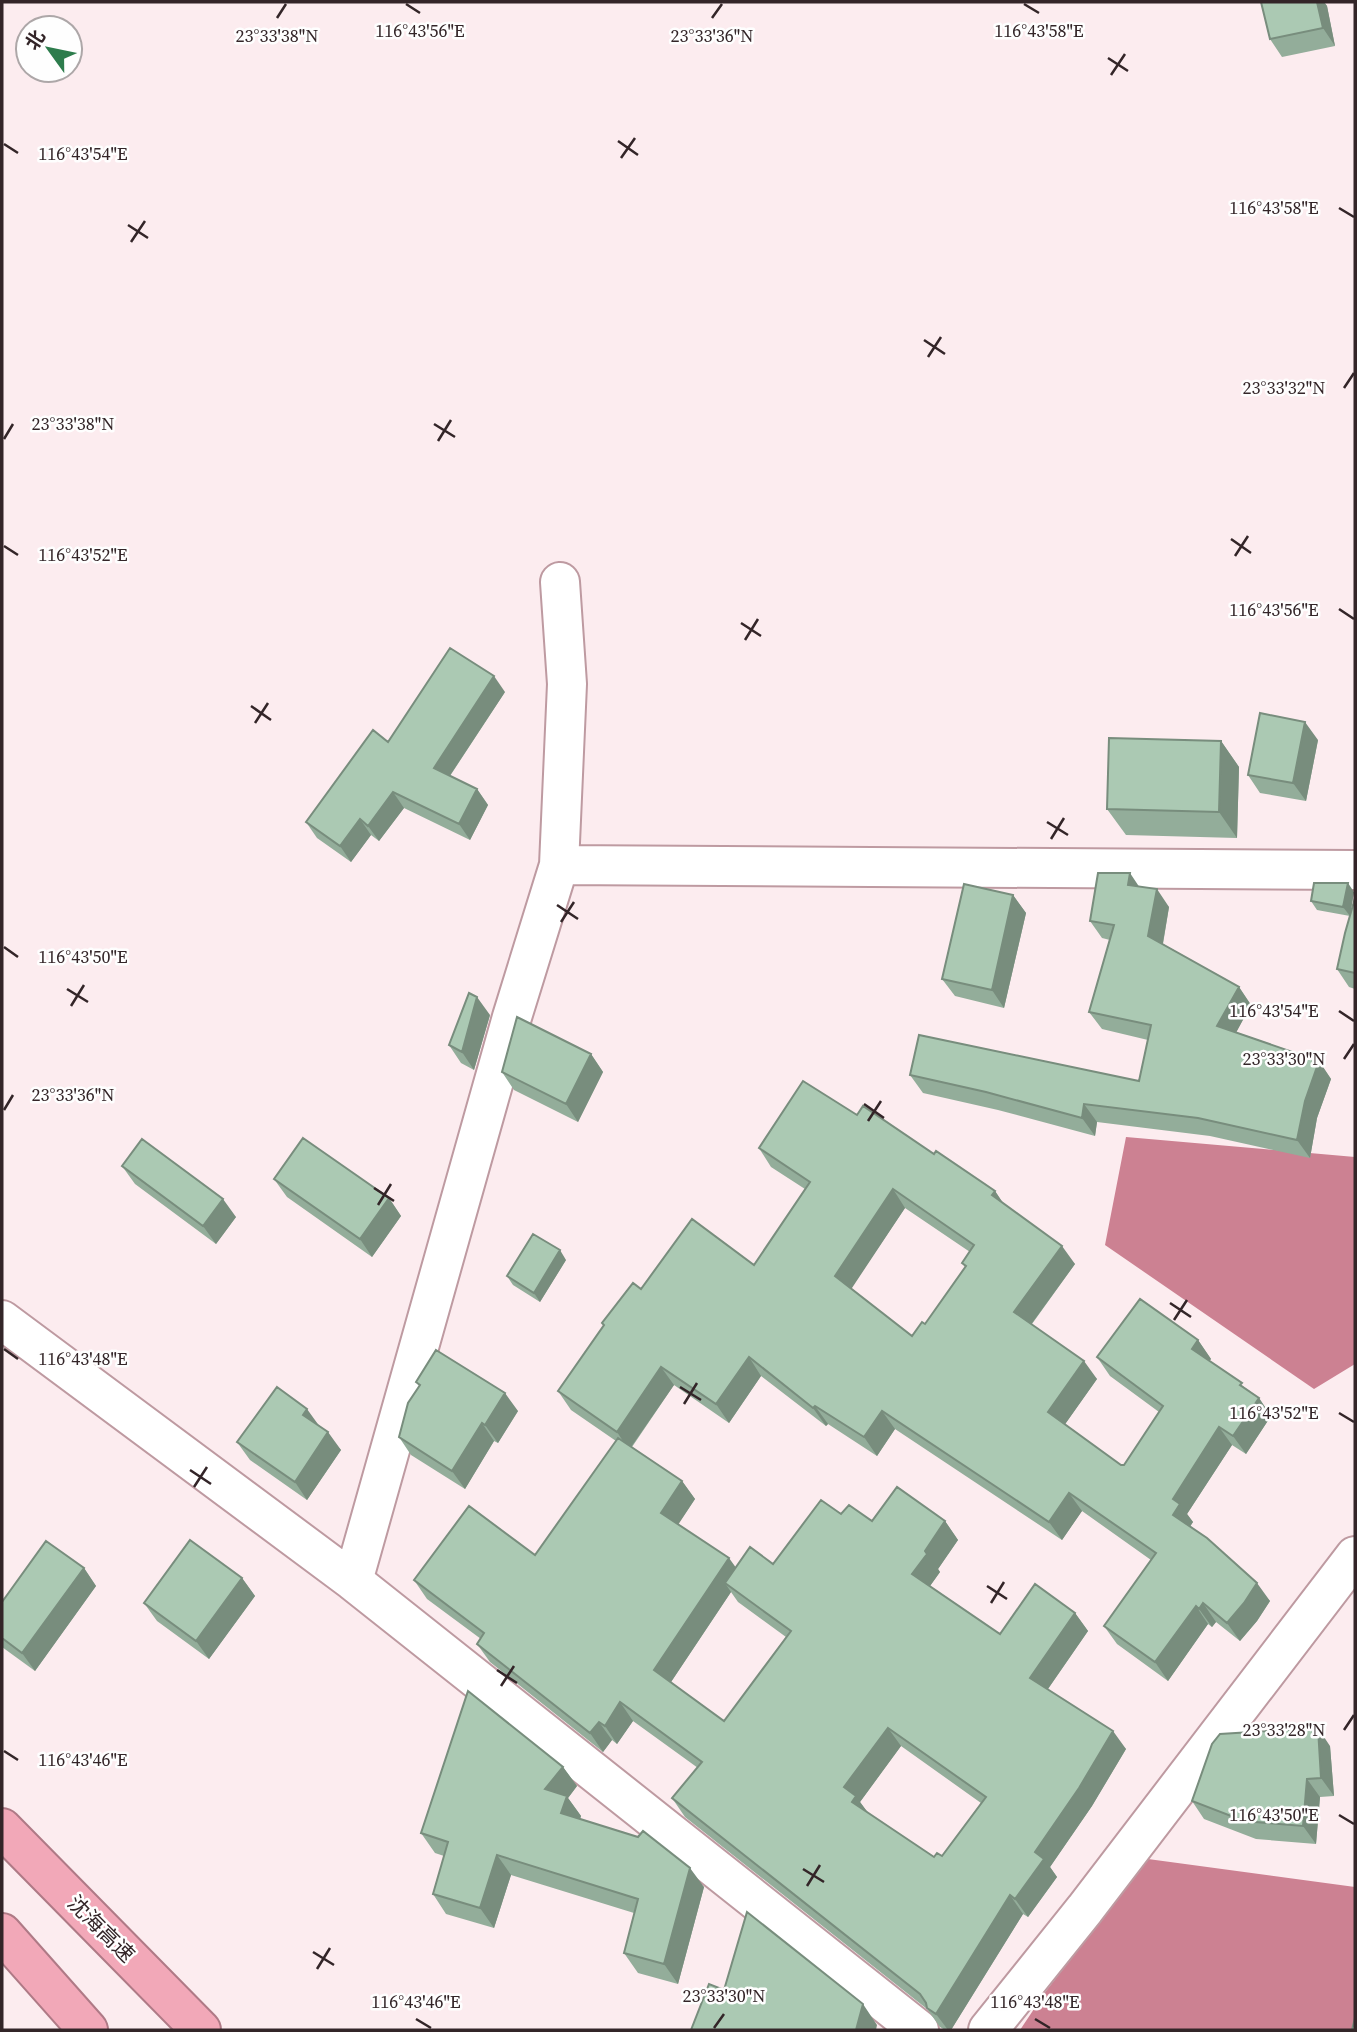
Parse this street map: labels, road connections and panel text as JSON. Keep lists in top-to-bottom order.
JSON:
{
  "streets": {
    "highway": ["沈海高速"]
  },
  "north": "top left",
  "coordinates": [
    "116°43'56\"E",
    "116°43'58\"E",
    "23°33'38\"N",
    "23°33'36\"N",
    "116°43'54\"E",
    "23°33'32\"N",
    "116°43'52\"E",
    "116°43'50\"E",
    "23°33'30\"N",
    "116°43'48\"E",
    "23°33'28\"N",
    "116°43'46\"E"
  ]
}
